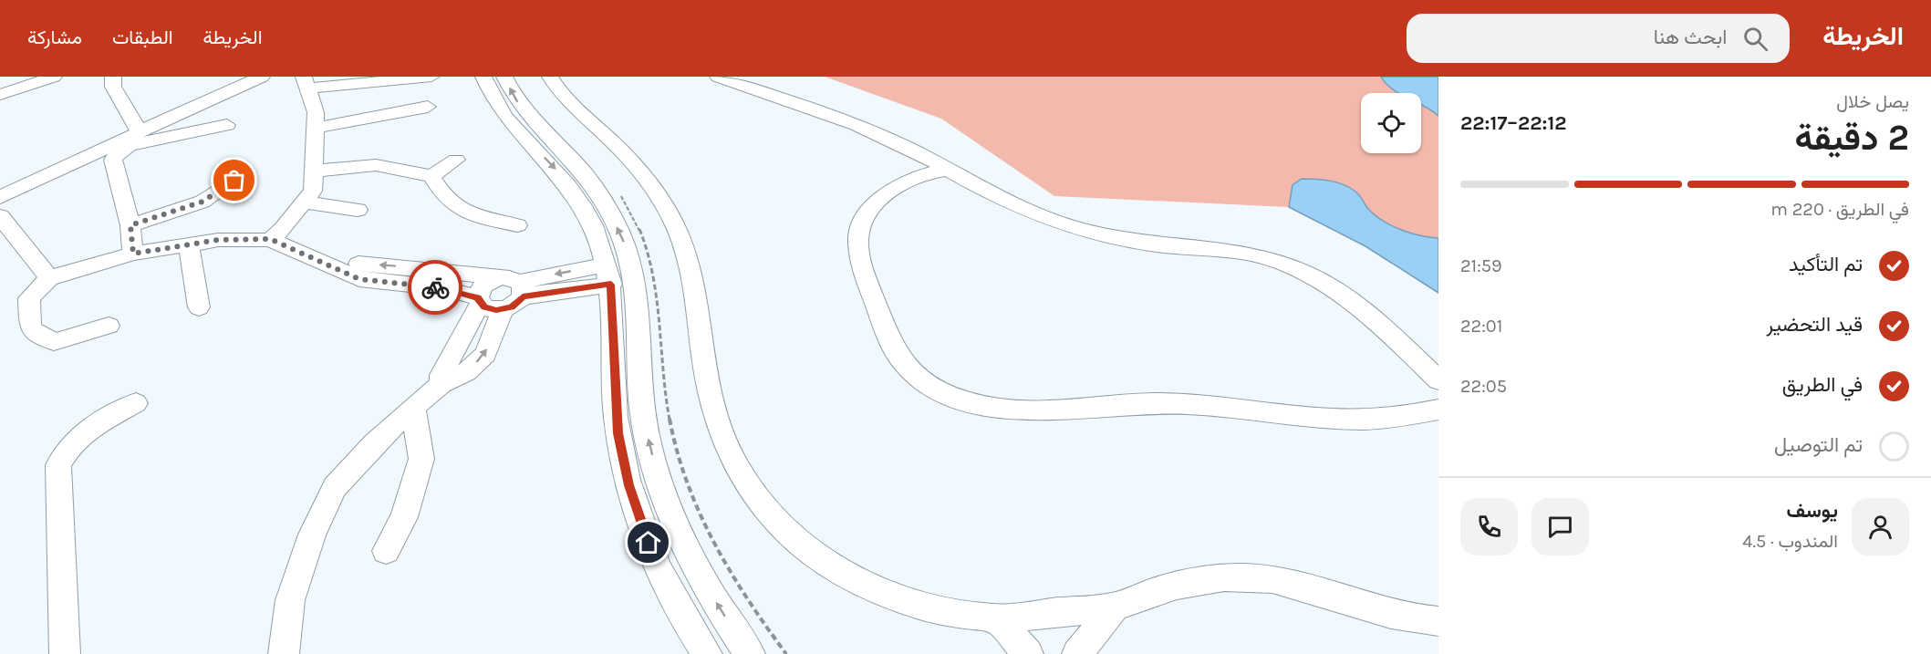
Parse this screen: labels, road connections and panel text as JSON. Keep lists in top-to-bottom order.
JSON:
{
  "page": {
    "header": "الخريطة",
    "search": "ابحث هنا",
    "nav": ["الخريطة", "الطبقات", "مشاركة"],
    "heading": ["2 دقيقة", "يصل خلال", "22:12–22:17"],
    "panel": ["يوسف", "المندوب · 4.5"],
    "bar": "في الطريق · 220 m",
    "list": [
      ["تم التأكيد", "21:59"],
      ["قيد التحضير", "22:01"],
      ["في الطريق", "22:05"],
      "تم التوصيل"
    ]
  }
}
